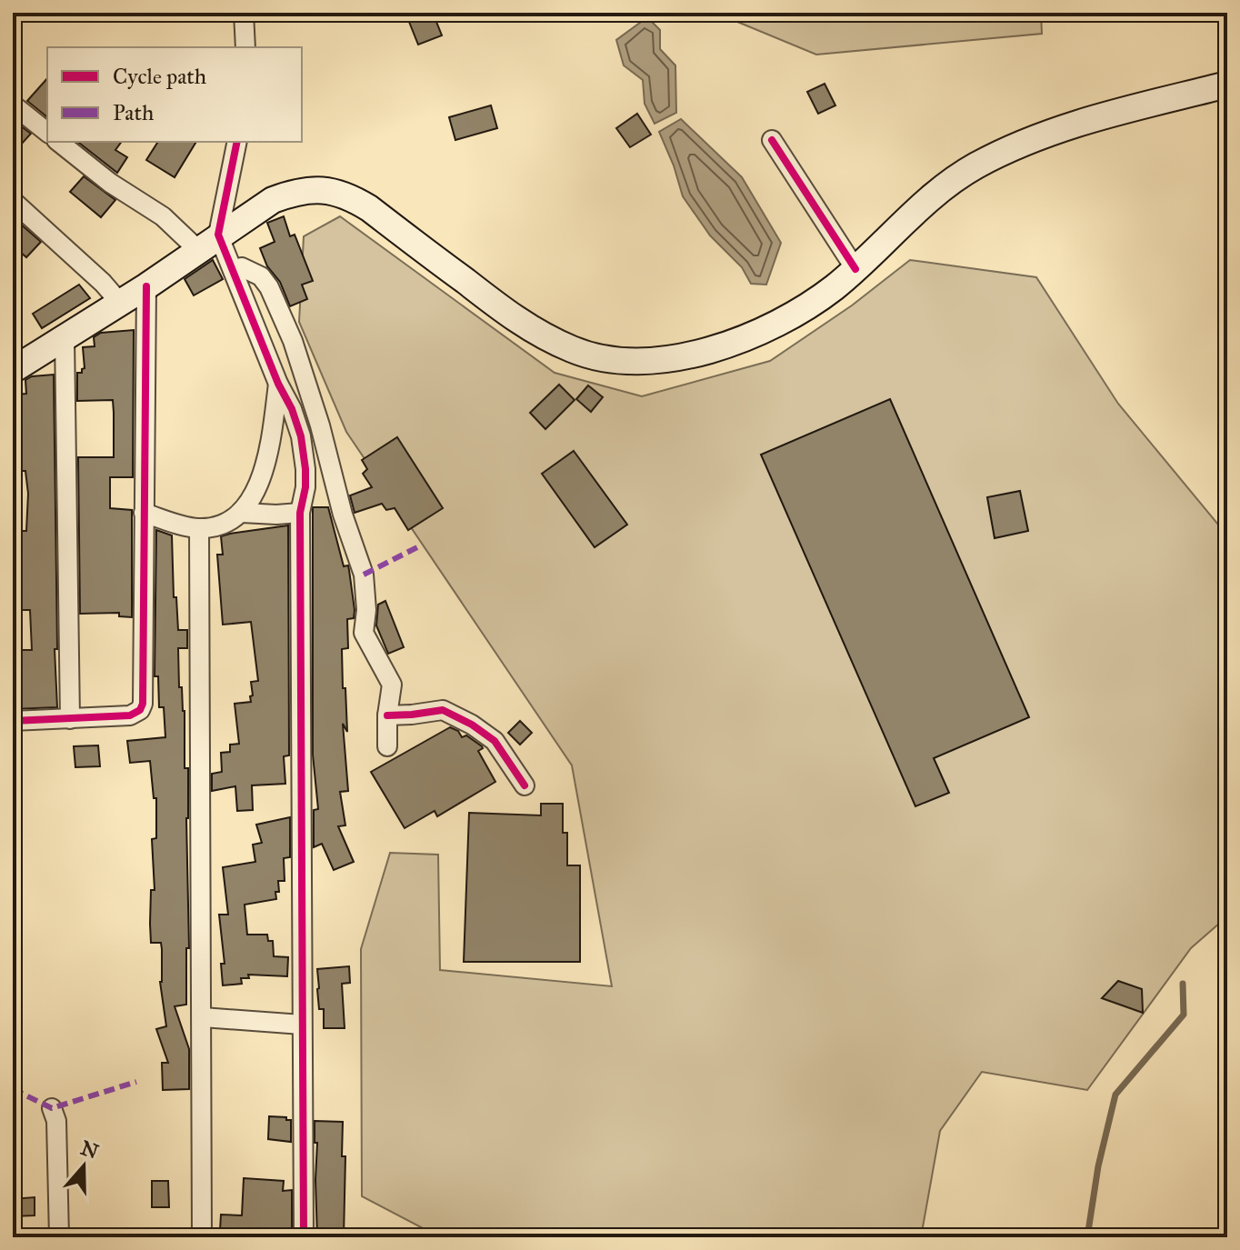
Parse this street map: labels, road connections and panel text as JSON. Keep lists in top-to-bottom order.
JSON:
{
  "legend": ["Cycle path", "Path"],
  "north": "top"
}
